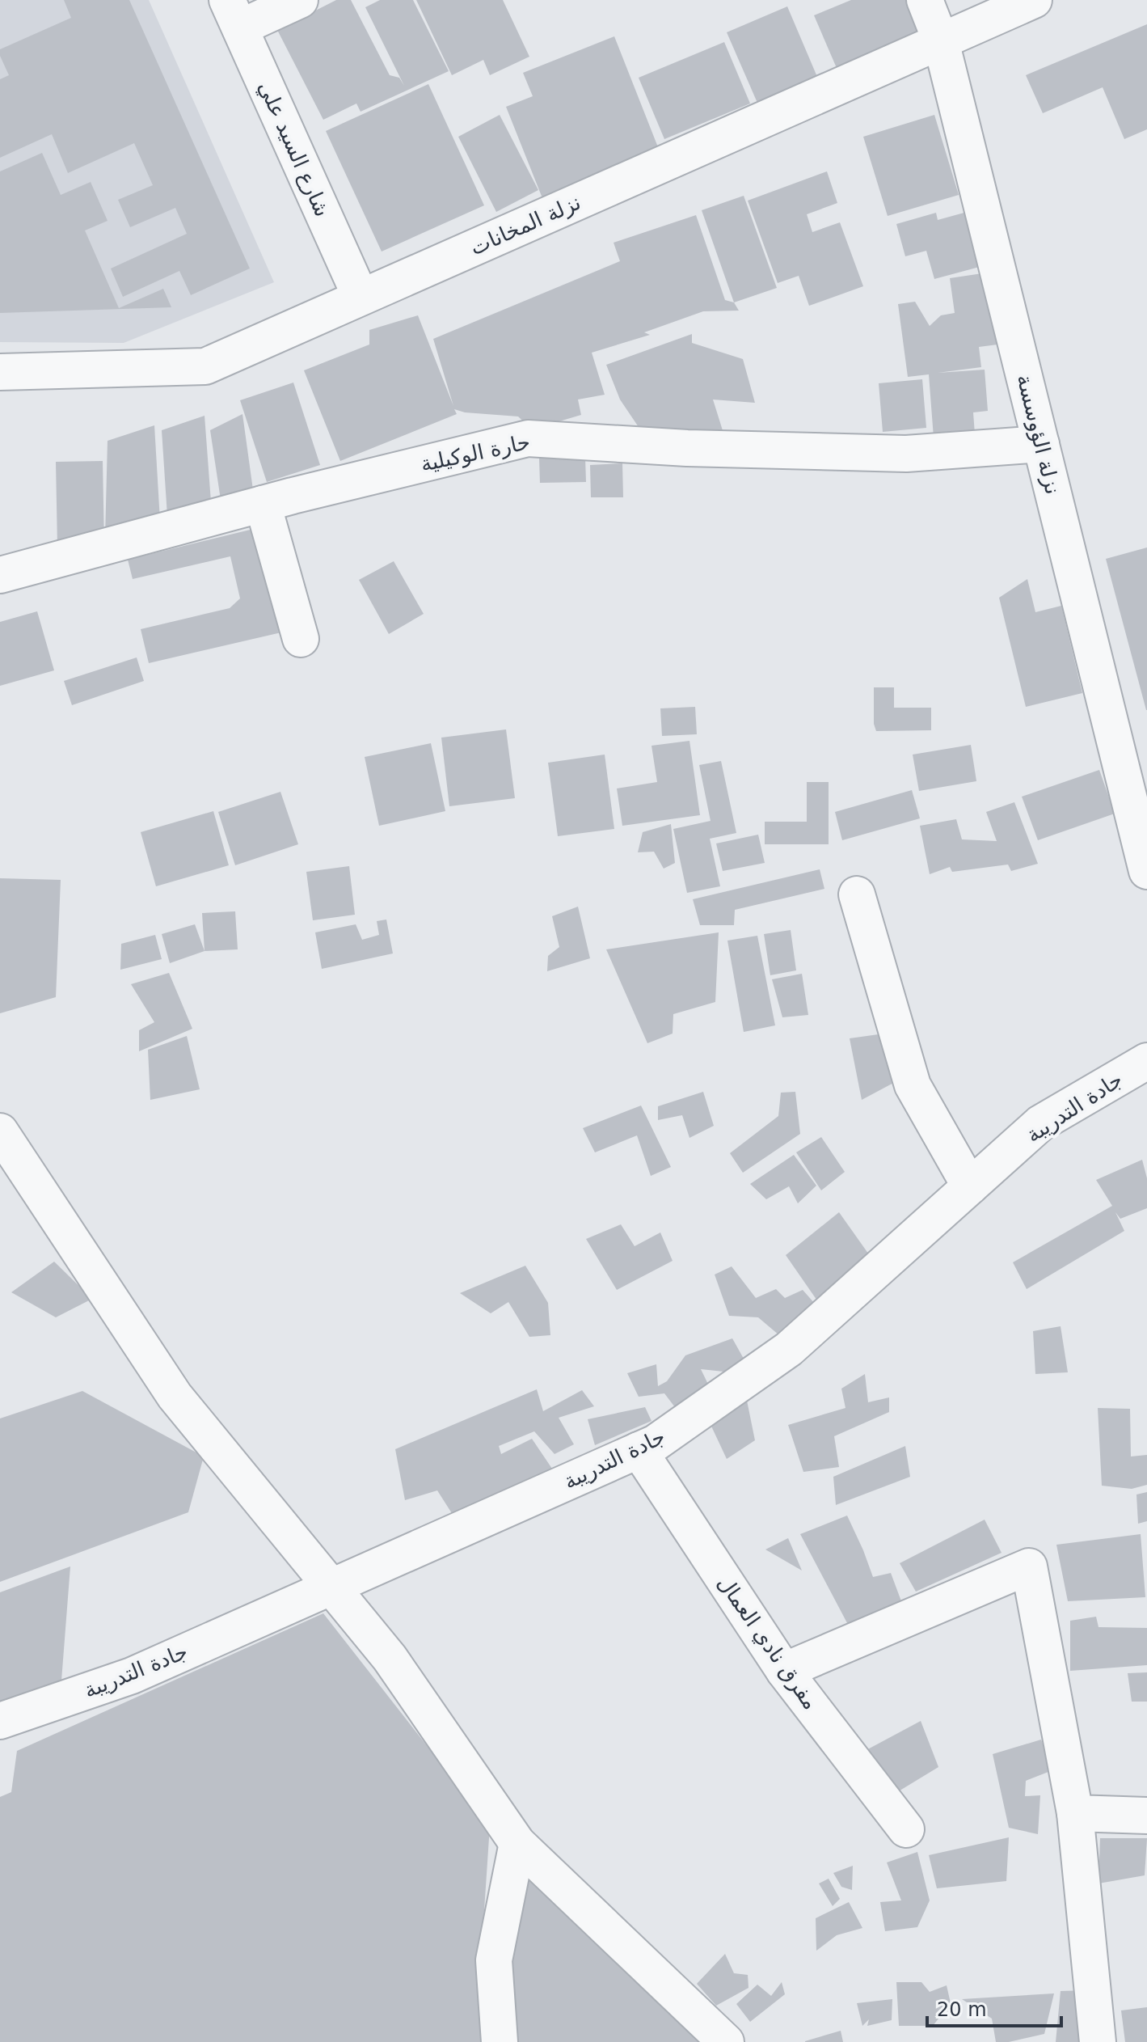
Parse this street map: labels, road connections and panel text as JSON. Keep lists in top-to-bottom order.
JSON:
{
  "streets": {
    "street": [
      "شارع السيد علي",
      "نزلة المخانات",
      "نزلة الؤوسسة",
      "حارة الوكيلية",
      "جادة التدريبة",
      "مفرق نادي العمال"
    ]
  },
  "crossings": [
    ["شارع السيد علي", "نزلة المخانات"],
    ["نزلة المخانات", "نزلة الؤوسسة"],
    ["نزلة الؤوسسة", "حارة الوكيلية"],
    ["جادة التدريبة", "مفرق نادي العمال"]
  ],
  "scale_bar": "20 m"
}
